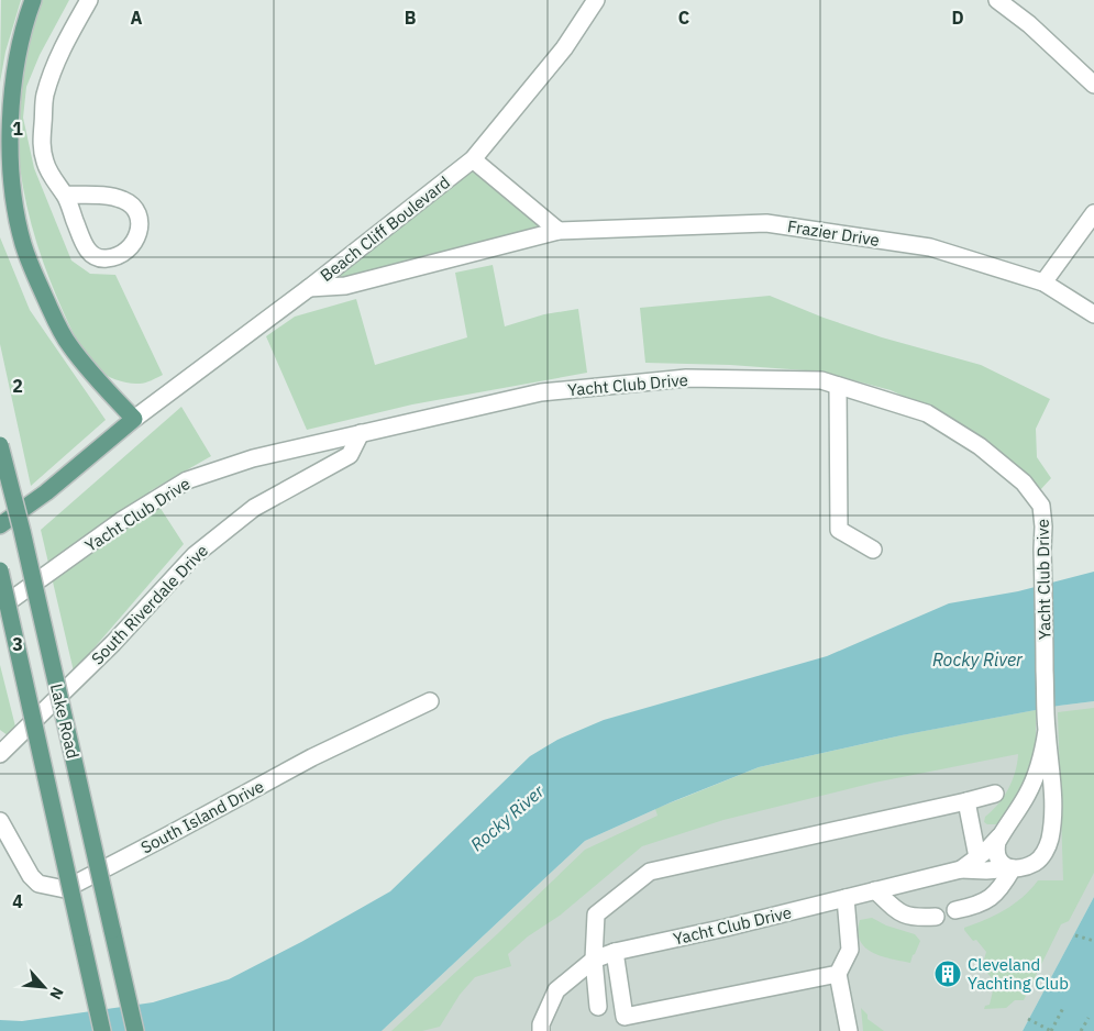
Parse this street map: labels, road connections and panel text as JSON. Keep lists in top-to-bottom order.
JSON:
{
  "streets": {
    "main road": ["Lake Road"],
    "street": [
      "Beach Cliff Boulevard",
      "Frazier Drive",
      "Yacht Club Drive",
      "South Riverdale Drive",
      "South Island Drive"
    ]
  },
  "crossings": [
    ["Beach Cliff Boulevard", "Frazier Drive"],
    ["Yacht Club Drive", "South Riverdale Drive"]
  ],
  "water": ["Rocky River"],
  "places": {
    "building": ["Cleveland Yachting Club"]
  },
  "north": "bottom right",
  "grid": {
    "columns": [
      "A",
      "B",
      "C",
      "D"
    ],
    "rows": [
      "1",
      "2",
      "3",
      "4"
    ]
  }
}
